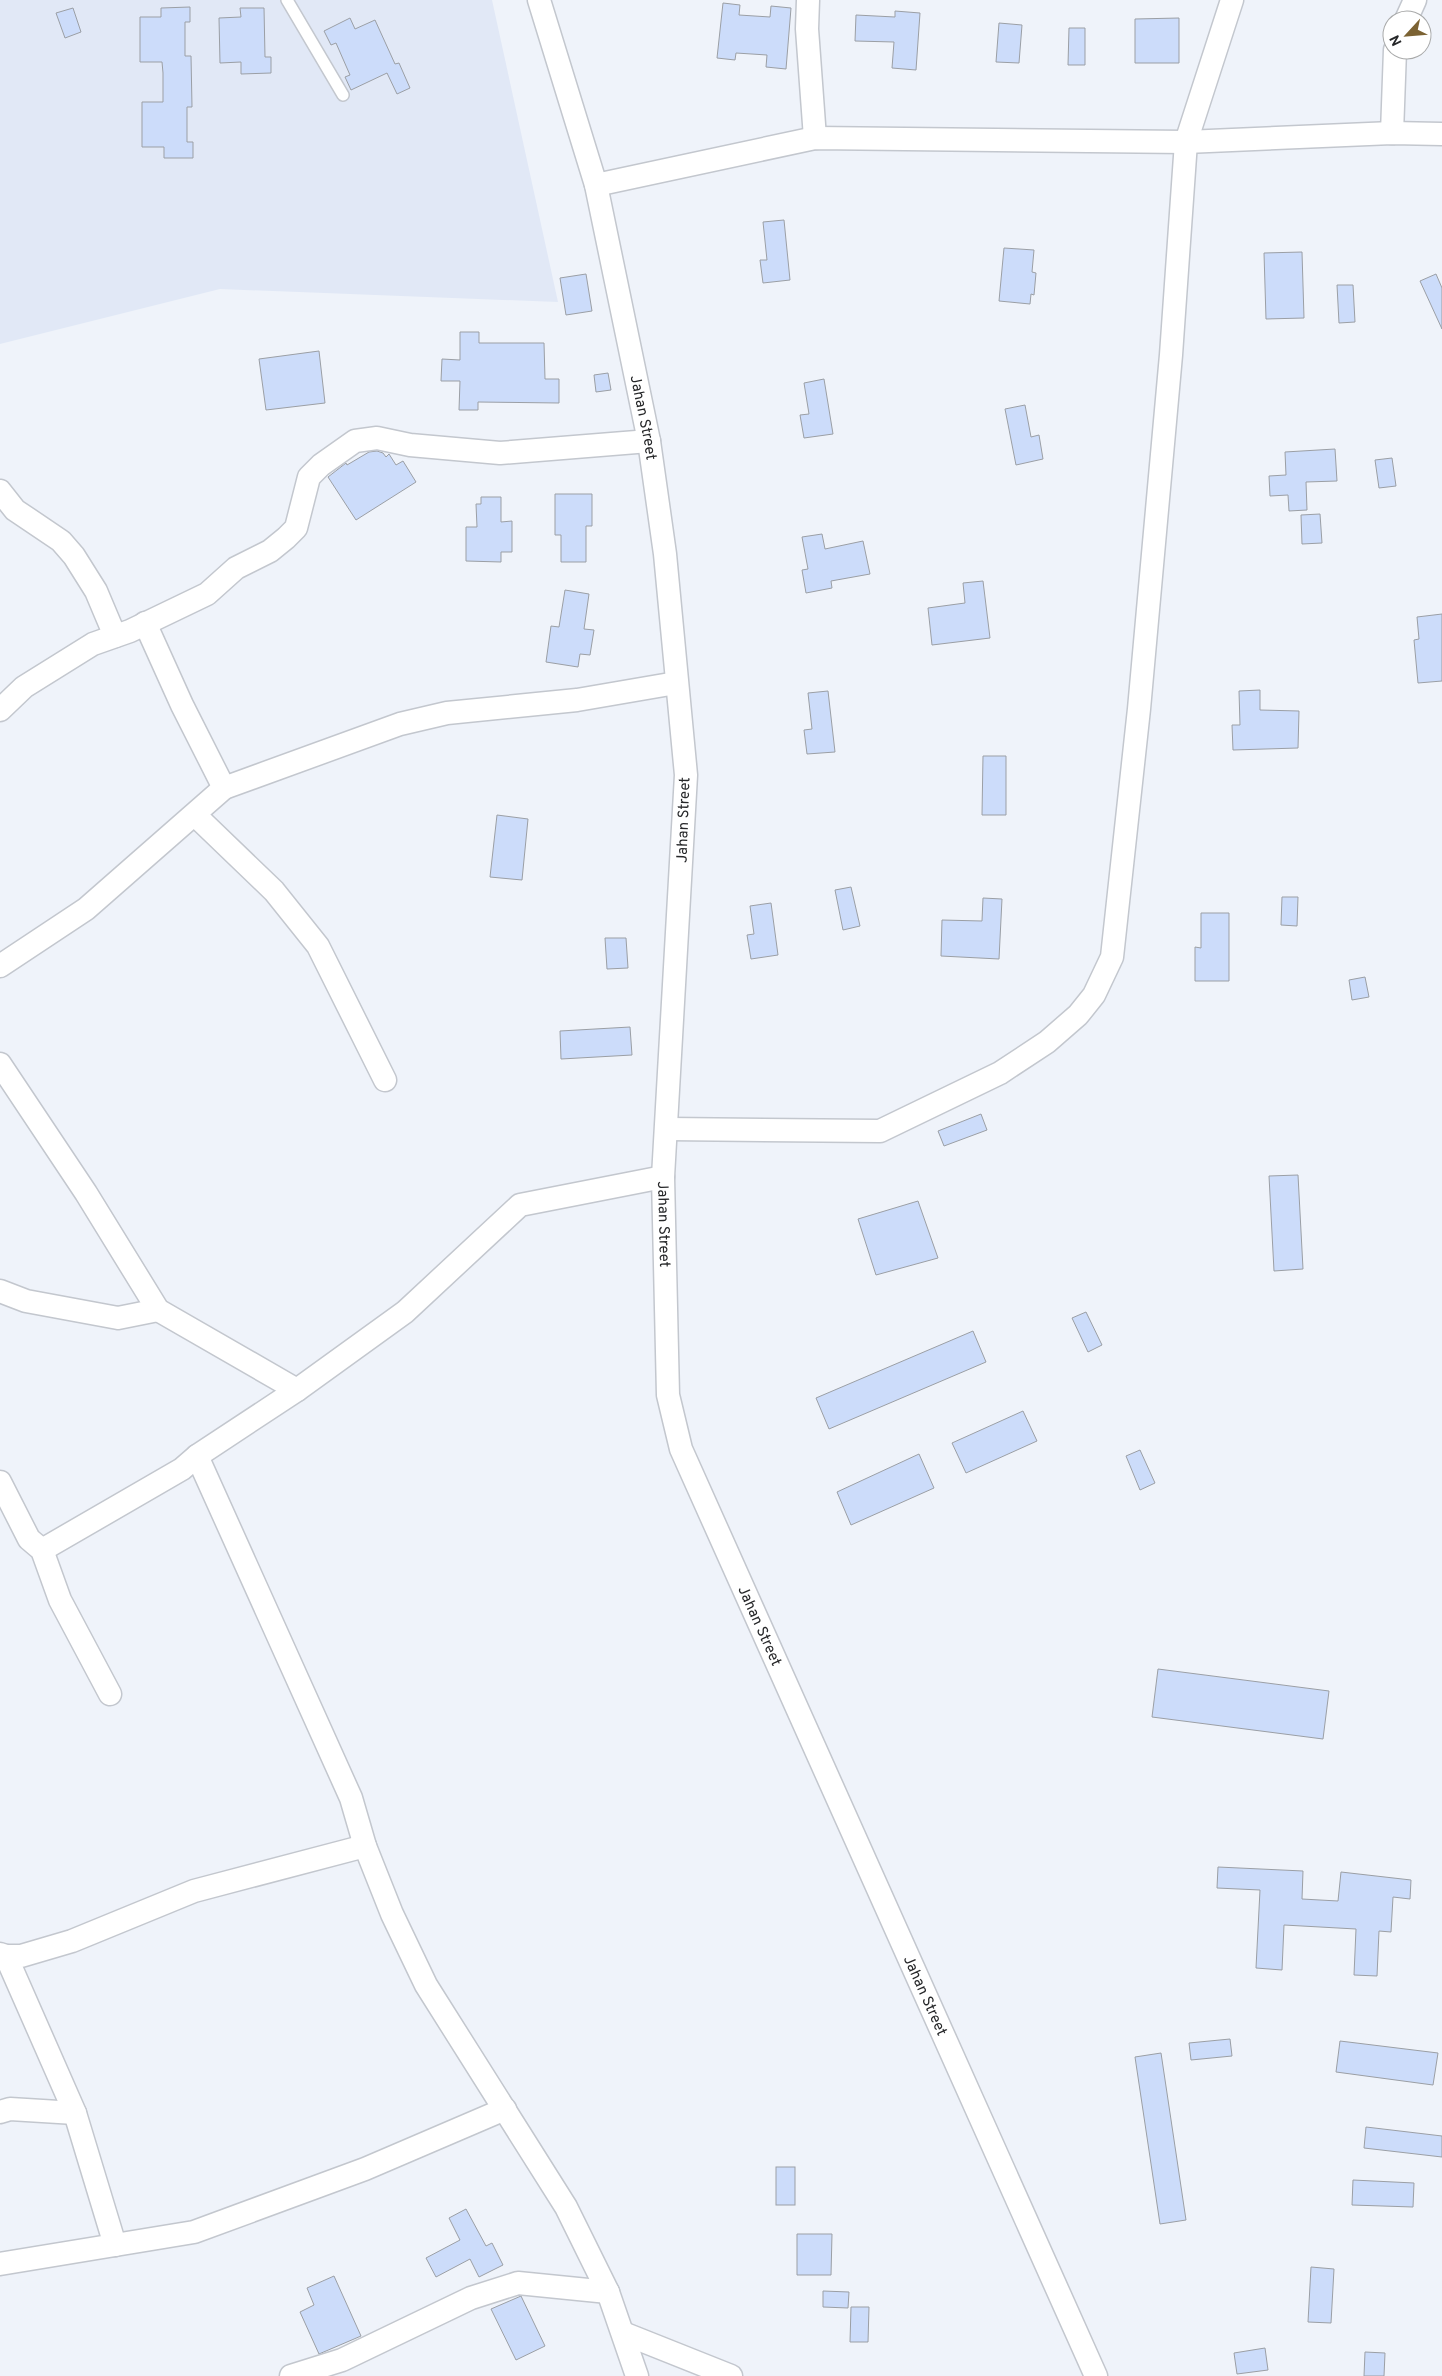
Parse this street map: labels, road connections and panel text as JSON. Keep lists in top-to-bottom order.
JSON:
{
  "streets": {
    "street": ["Jahan Street"]
  },
  "north": "bottom left"
}
